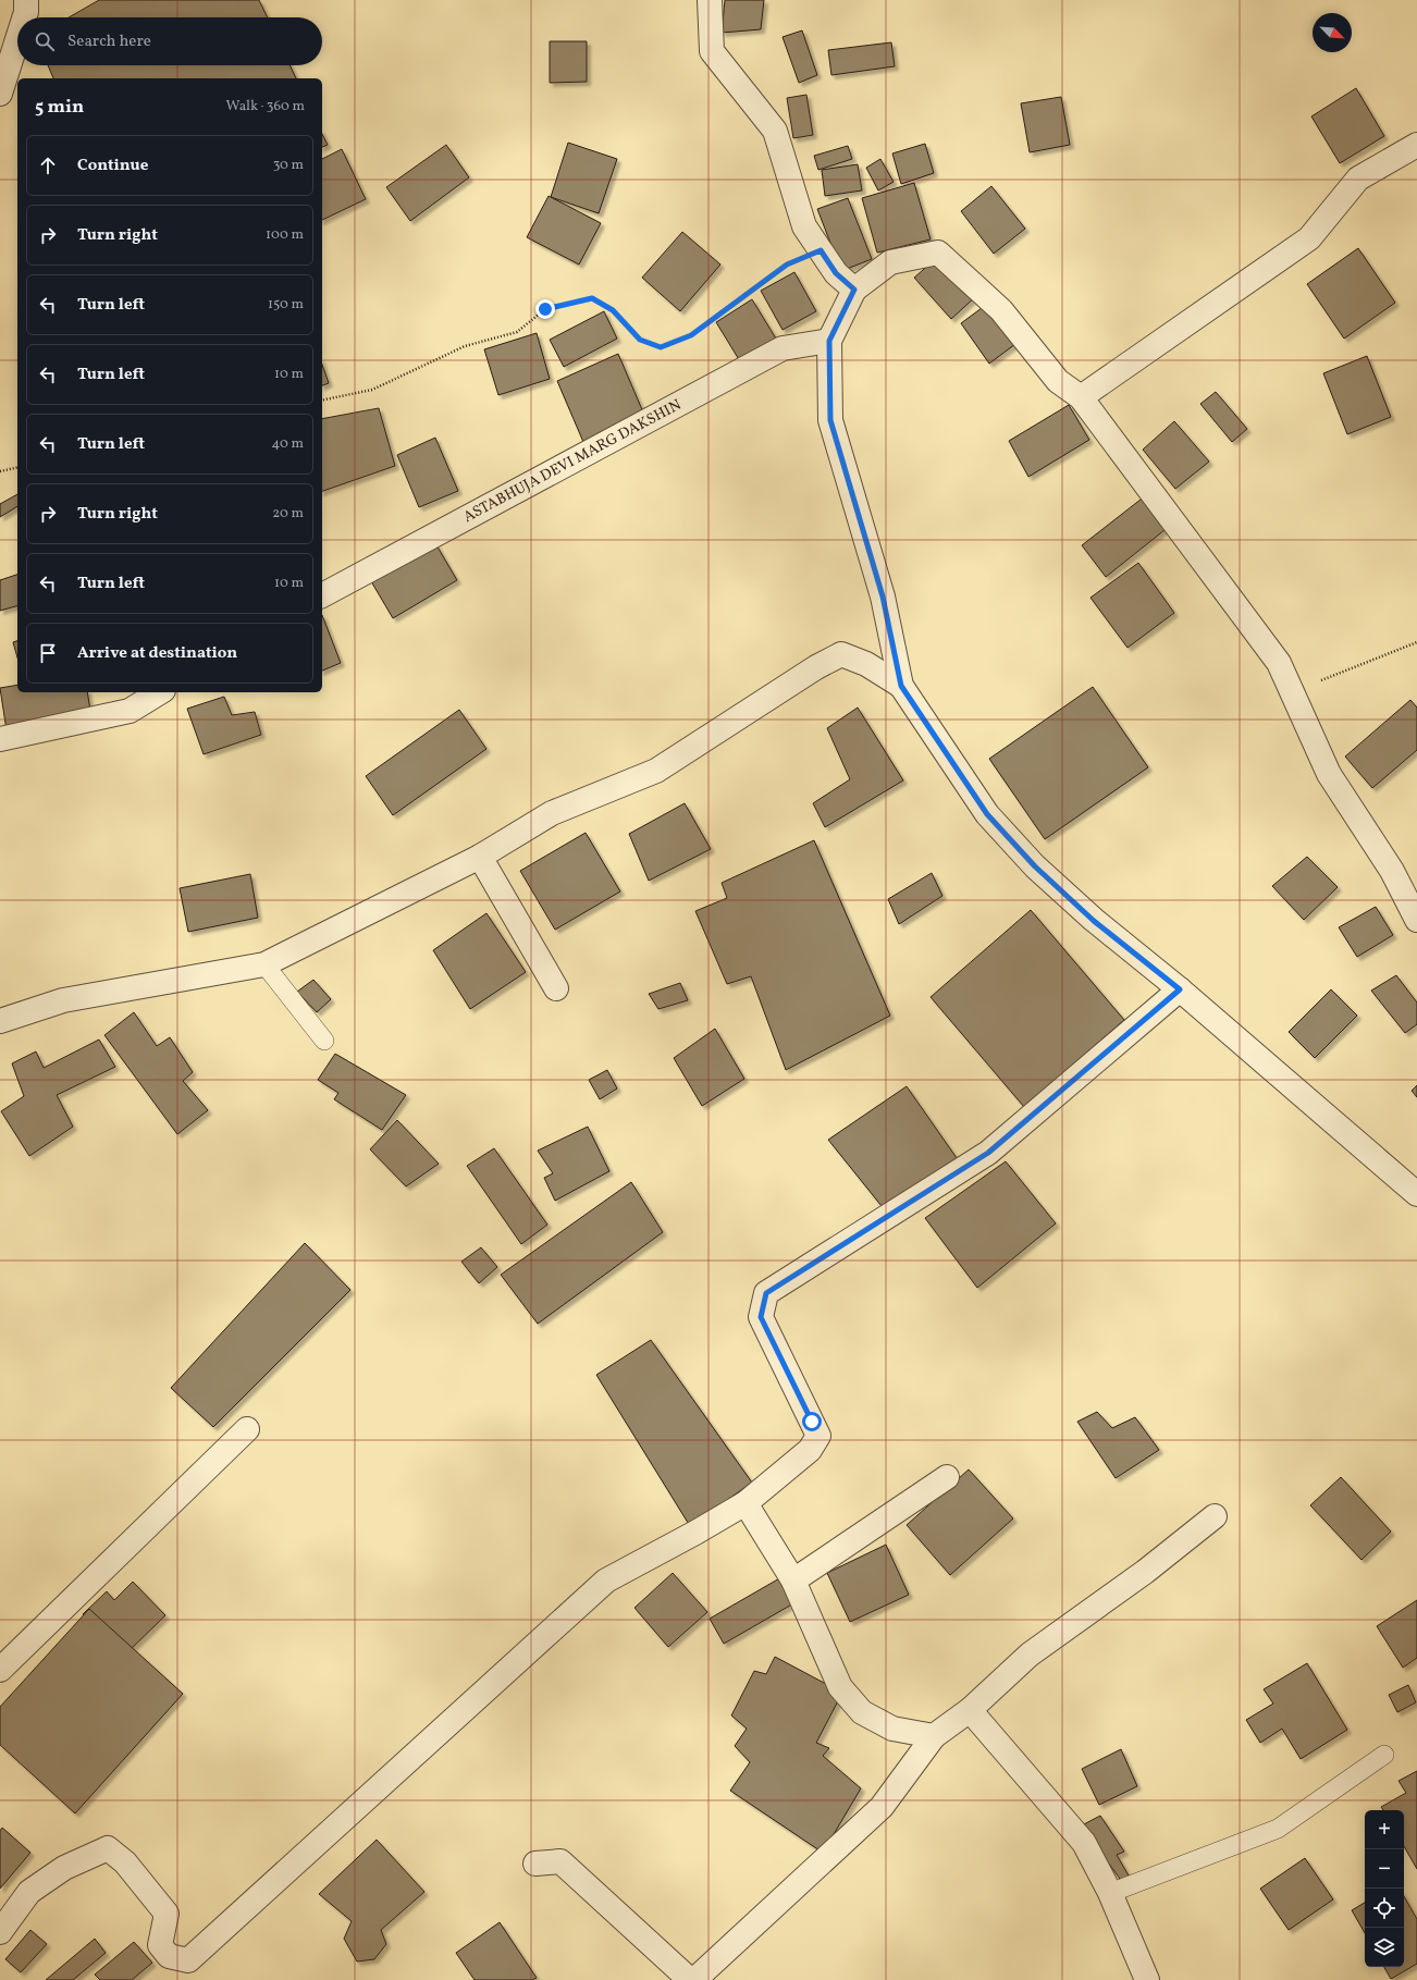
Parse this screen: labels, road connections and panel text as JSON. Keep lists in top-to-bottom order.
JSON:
{
  "streets": {
    "street": ["ASTABHUJA DEVI MARG DAKSHIN"]
  },
  "north": "bottom right",
  "page": {
    "search": "Search here",
    "heading": ["5 min", "Walk · 360 m"],
    "list": [
      ["Continue", "30 m"],
      ["Turn right", "100 m"],
      ["Turn left", "150 m"],
      ["Turn left", "10 m"],
      ["Turn left", "40 m"],
      ["Turn right", "20 m"],
      ["Turn left", "10 m"],
      "Arrive at destination"
    ],
    "map_buttons": ["+", "−"]
  }
}
